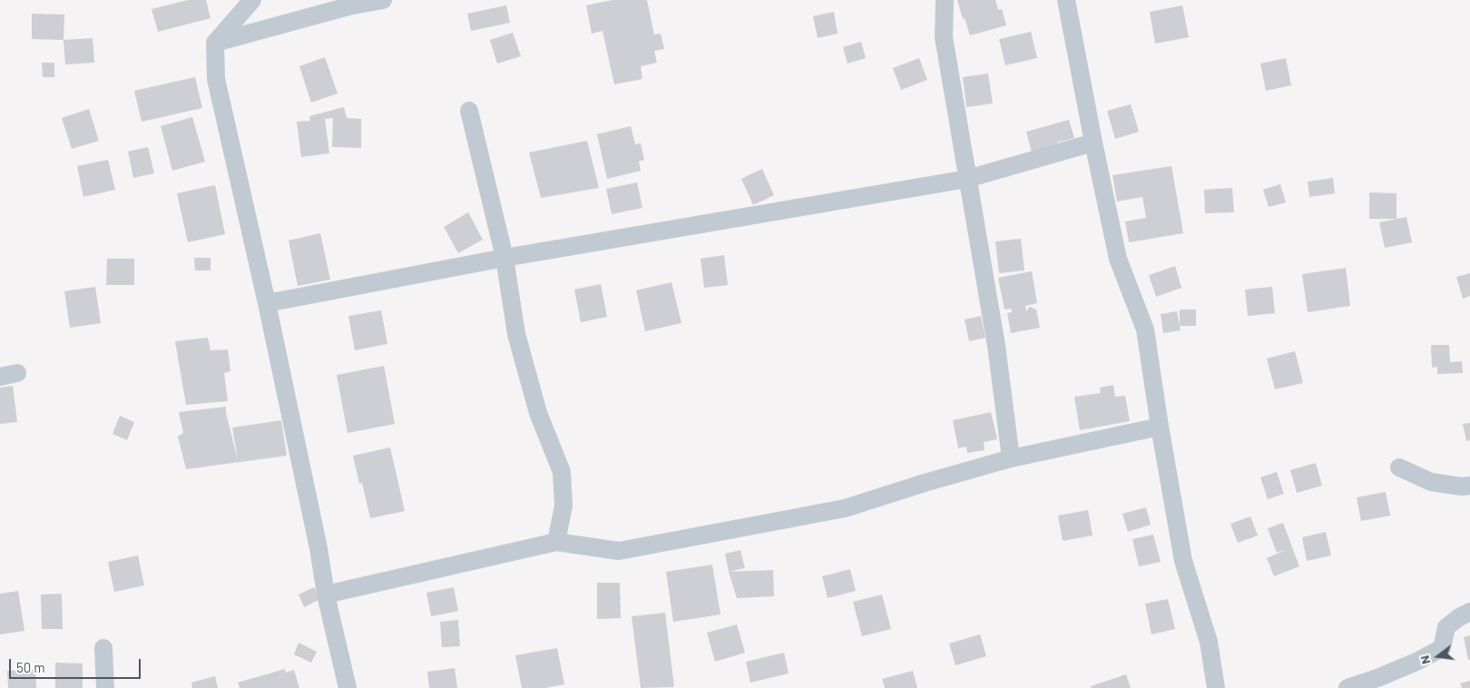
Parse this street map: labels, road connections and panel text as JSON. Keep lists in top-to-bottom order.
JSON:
{
  "scale_bar": "50 m",
  "north": "left"
}
